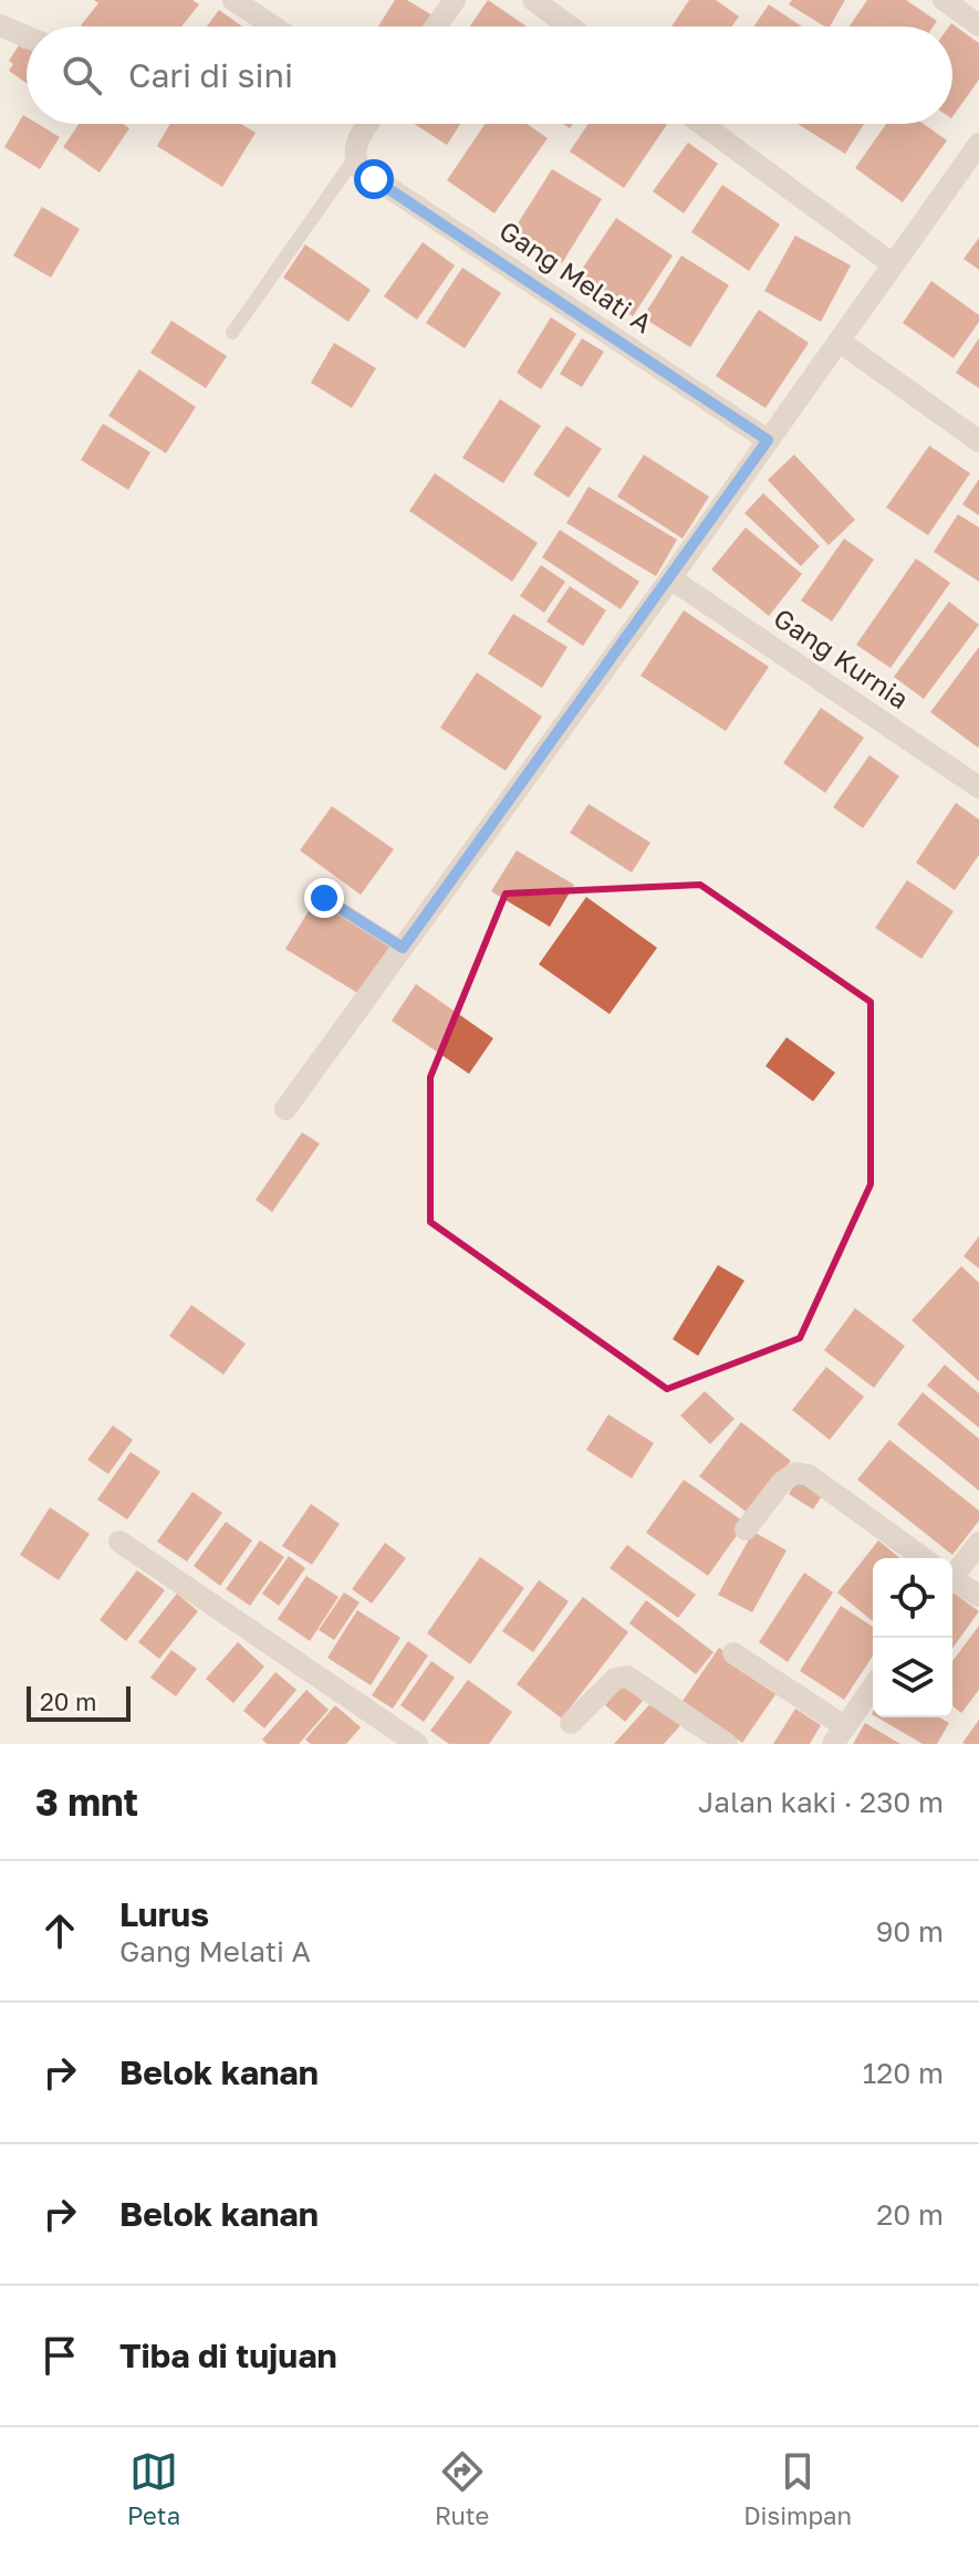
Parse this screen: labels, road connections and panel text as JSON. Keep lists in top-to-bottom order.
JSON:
{
  "streets": {
    "street": ["Gang Melati A", "Gang Kurnia"]
  },
  "scale_bar": "20 m",
  "page": {
    "search": "Cari di sini",
    "scale": "20 m",
    "heading": ["3 mnt", "Jalan kaki · 230 m"],
    "list": [
      ["Lurus", "Gang Melati A", "90 m"],
      ["Belok kanan", "120 m"],
      ["Belok kanan", "20 m"],
      "Tiba di tujuan"
    ],
    "nav": ["Peta", "Rute", "Disimpan"]
  }
}
